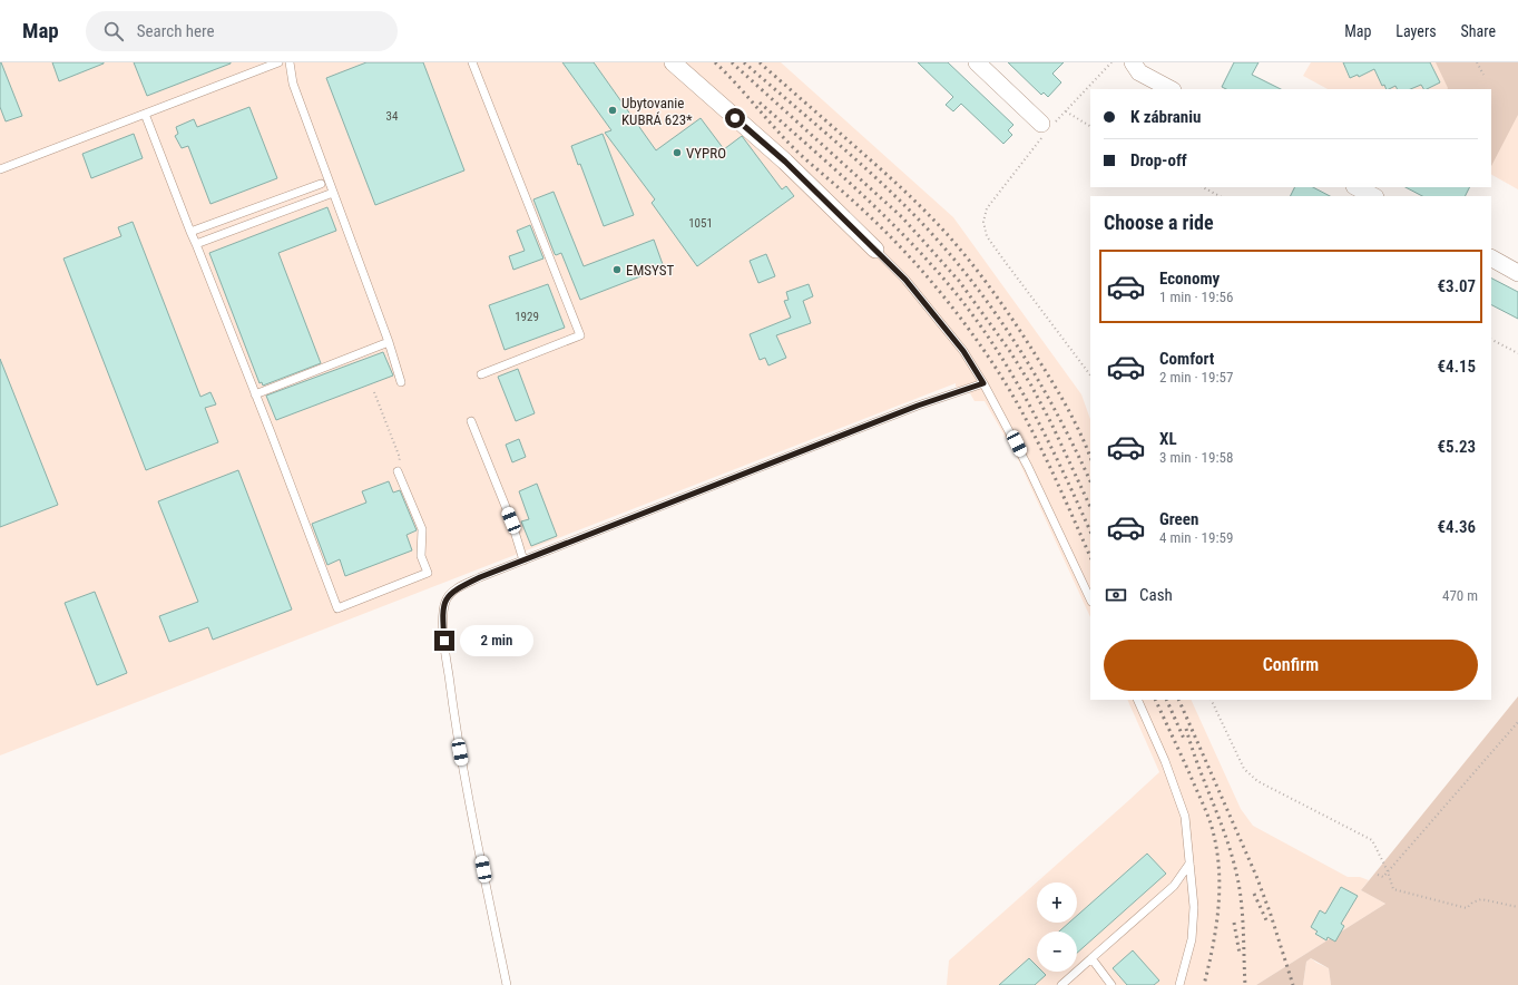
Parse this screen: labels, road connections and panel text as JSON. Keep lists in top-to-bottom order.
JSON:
{
  "places": ["Ubytovanie KUBRÁ 623*", "VYPRO", "EMSYST"],
  "house_numbers": ["34", "1051", "1929"],
  "page": {
    "header": "Map",
    "search": "Search here",
    "nav": ["Map", "Layers", "Share"],
    "banner": ["K zábraniu", "Drop-off"],
    "heading": "Choose a ride",
    "list": [
      {
        "name": "Economy",
        "note": "1 min · 19:56",
        "value": "€3.07"
      },
      {
        "name": "Comfort",
        "note": "2 min · 19:57",
        "value": "€4.15"
      },
      {
        "name": "XL",
        "note": "3 min · 19:58",
        "value": "€5.23"
      },
      {
        "name": "Green",
        "note": "4 min · 19:59",
        "value": "€4.36"
      }
    ],
    "pay": ["Cash", "470 m"],
    "bubble": "2 min",
    "buttons": "Confirm",
    "map_buttons": ["+", "−"]
  }
}
